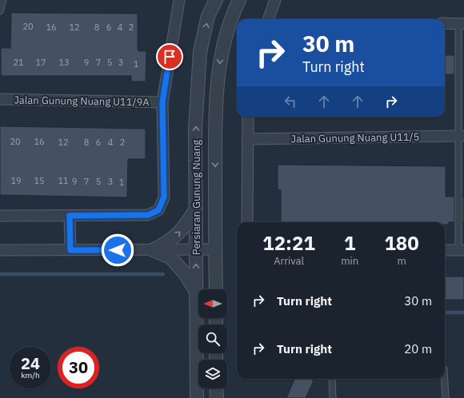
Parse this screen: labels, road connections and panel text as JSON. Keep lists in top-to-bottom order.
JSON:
{
  "streets": {
    "street": ["Jalan Gunung Nuang U11/9A", "Jalan Gunung Nuang U11/5", "Persiaran Gunung Nuang"]
  },
  "house_numbers": [
    "20",
    "16",
    "12",
    "8",
    "6",
    "4",
    "2",
    "21",
    "17",
    "13",
    "9",
    "7",
    "5",
    "3",
    "1",
    "20",
    "16",
    "12",
    "8",
    "6",
    "4",
    "2",
    "19",
    "15",
    "11",
    "9",
    "7",
    "5",
    "3",
    "1"
  ],
  "north": "left",
  "page": {
    "turn": ["30 m", "Turn right"],
    "eta": [
      "12:21",
      "Arrival",
      "1",
      "min",
      "180",
      "m"
    ],
    "list": [
      {
        "name": "Turn right",
        "value": "30 m"
      },
      {
        "name": "Turn right",
        "value": "20 m"
      }
    ],
    "speed": "24 km/h",
    "limit": "30"
  }
}
